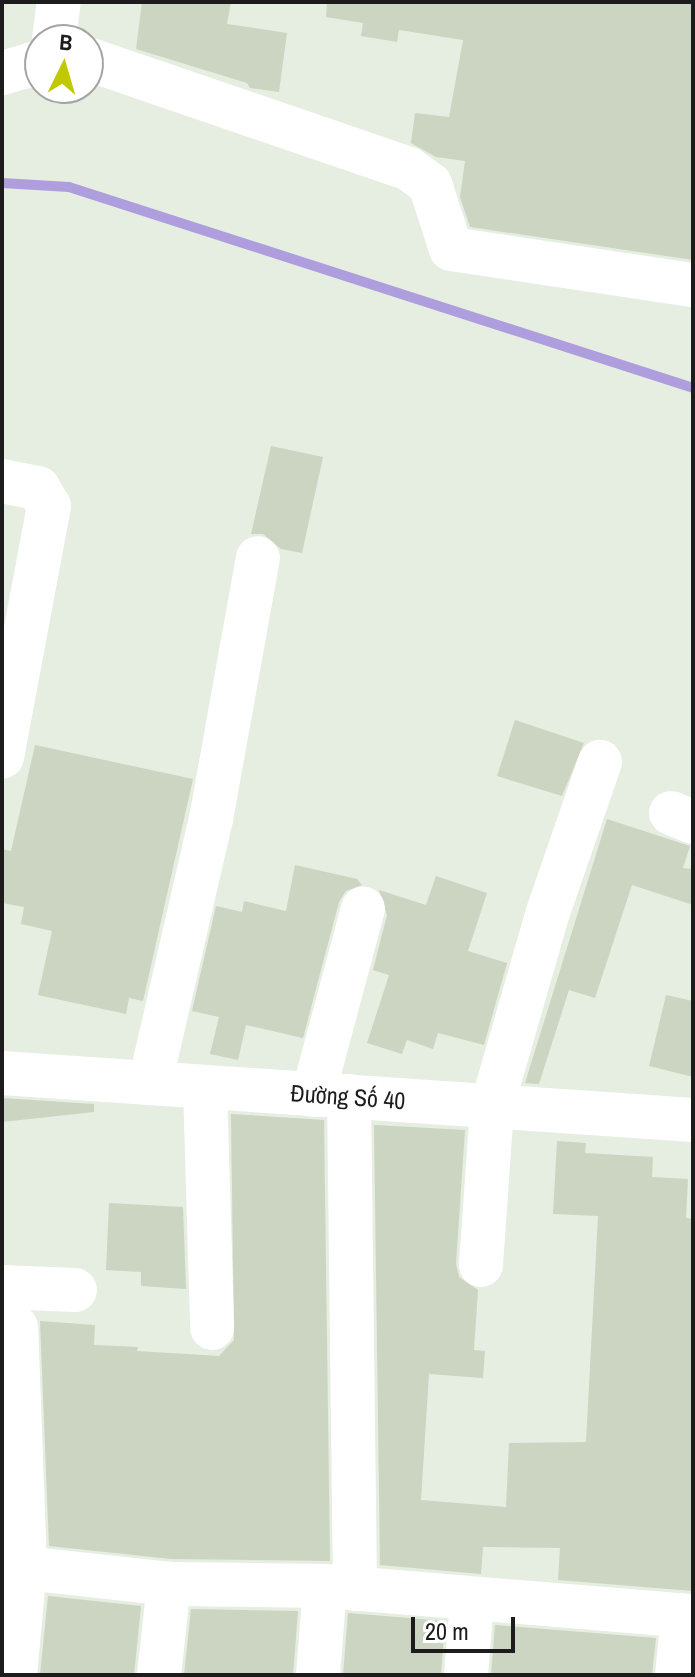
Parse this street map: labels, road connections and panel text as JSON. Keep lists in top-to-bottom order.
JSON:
{
  "streets": {
    "street": ["Đường Số 40"]
  },
  "scale_bar": "20 m",
  "north": "top"
}
